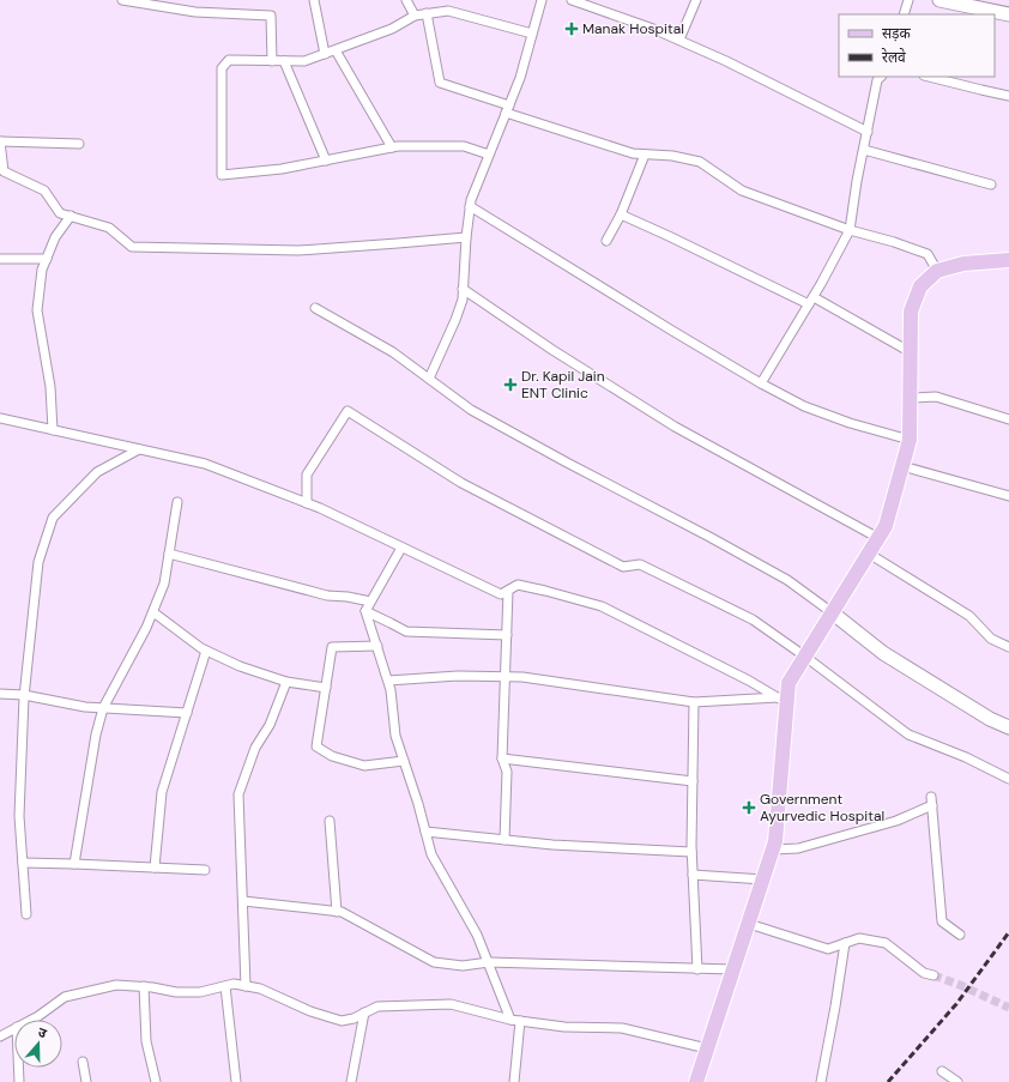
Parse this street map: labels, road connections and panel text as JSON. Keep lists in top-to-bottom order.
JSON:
{
  "places": {
    "health": ["Manak Hospital", "Dr. Kapil Jain ENT Clinic", "Government Ayurvedic Hospital"]
  },
  "legend": ["सड़क", "रेलवे"],
  "north": "top"
}
